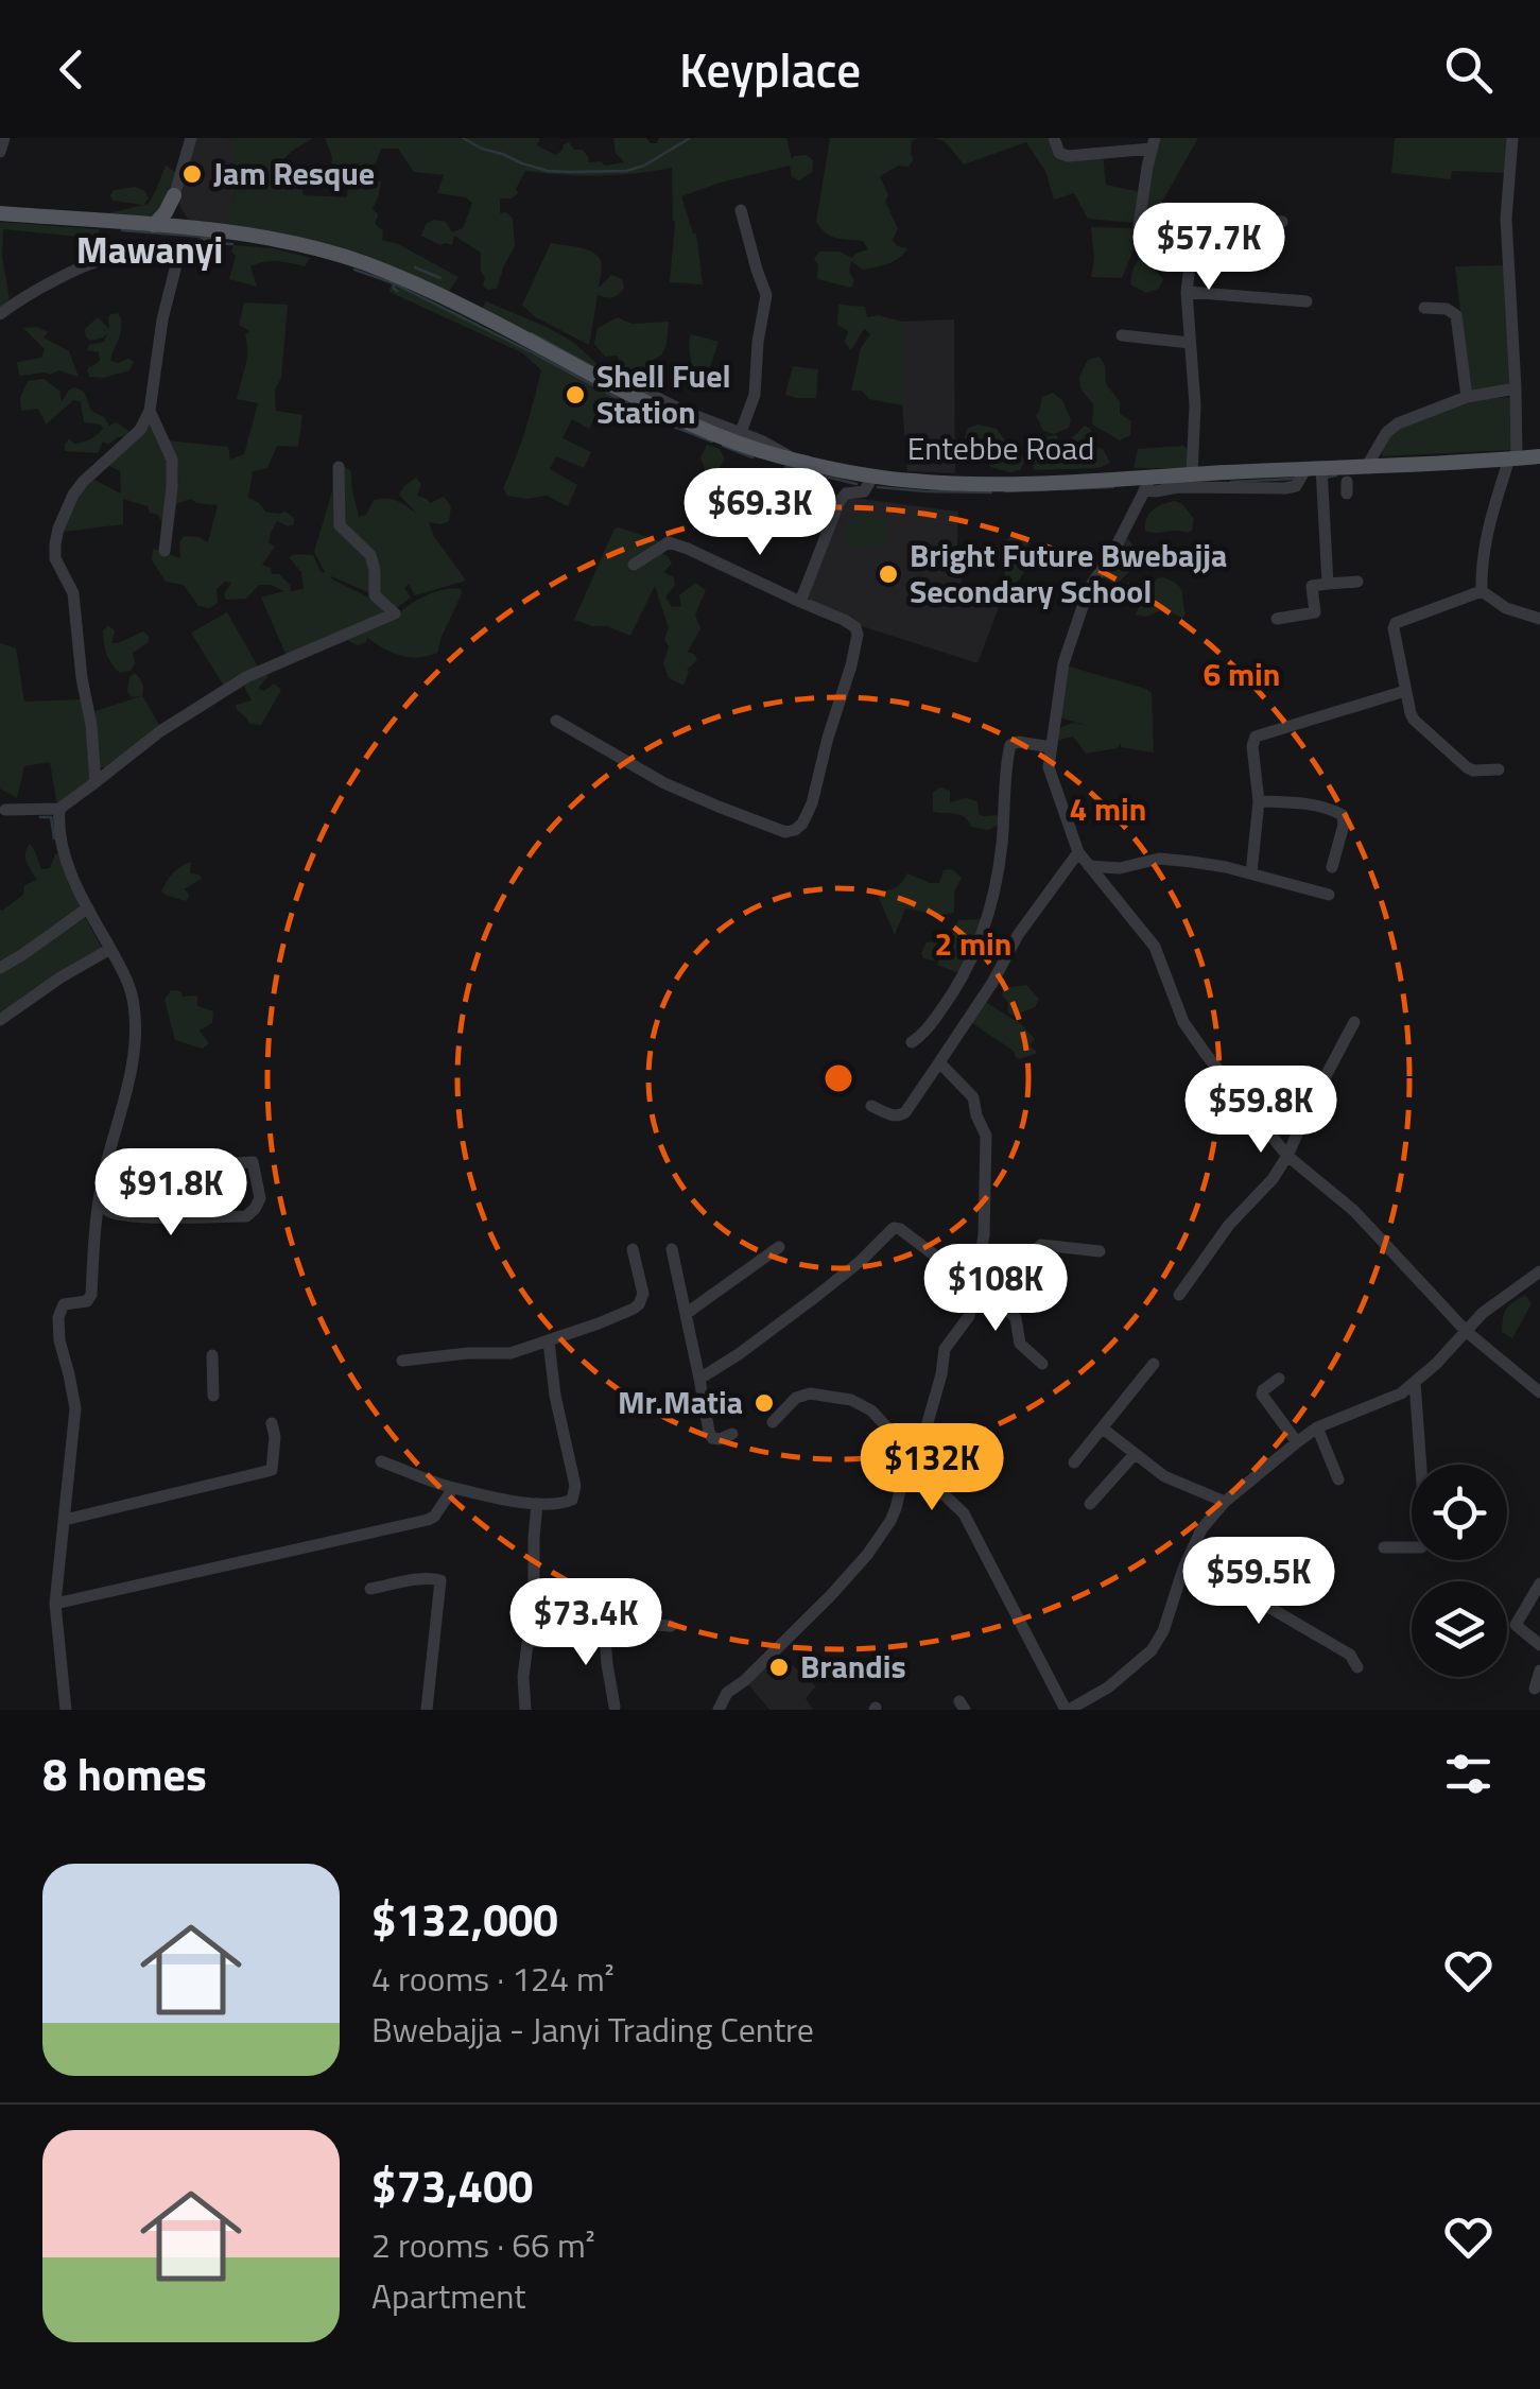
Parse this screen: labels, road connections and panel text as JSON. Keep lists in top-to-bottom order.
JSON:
{
  "streets": {
    "main road": ["Entebbe Road"]
  },
  "districts": ["Mawanyi"],
  "places": [
    "Jam Resque",
    "Shell Fuel Station",
    "Bright Future Bwebajja Secondary School",
    "Mr.Matia",
    "Brandis"
  ],
  "page": {
    "header": "Keyplace",
    "price": [
      "$57.7K",
      "$69.3K",
      "$59.8K",
      "$91.8K",
      "$108K",
      "$132K",
      "$59.5K",
      "$73.4K"
    ],
    "heading": "8 homes",
    "list": [
      {
        "name": "$132,000",
        "note": "4 rooms · 124 m² · Bwebajja - Janyi Trading Centre"
      },
      {
        "name": "$73,400",
        "note": "2 rooms · 66 m² · Apartment"
      }
    ]
  },
  "rings": ["6 min", "4 min", "2 min"]
}
